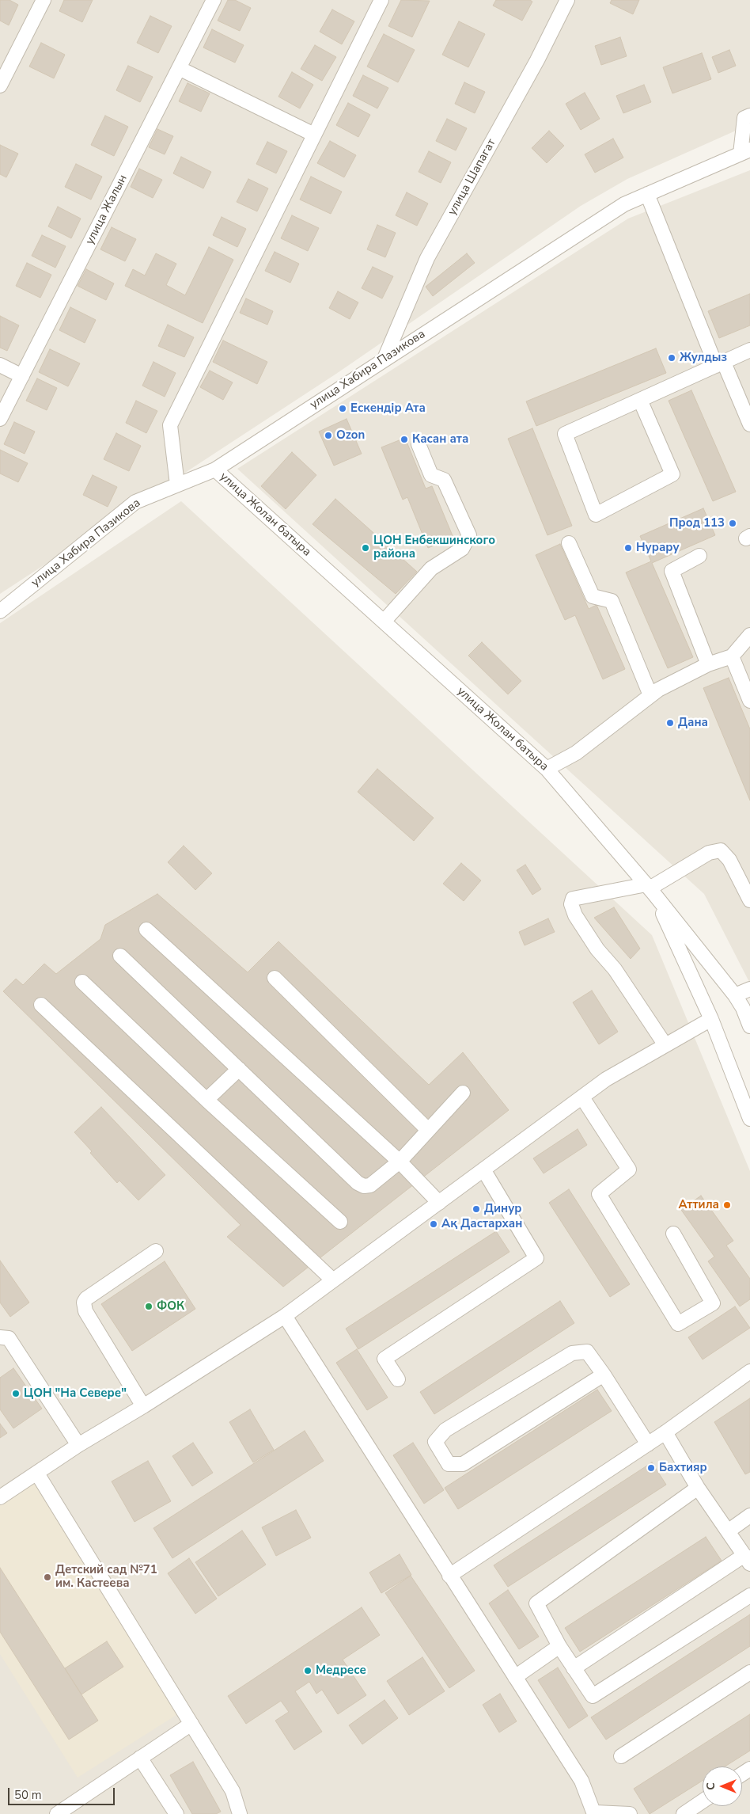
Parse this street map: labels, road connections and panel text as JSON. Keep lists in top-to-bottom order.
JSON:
{
  "streets": {
    "street": [
      "улица Шапагат",
      "улица Жалын",
      "улица Хабира Пазикова",
      "улица Жолан батыра"
    ]
  },
  "crossings": [
    ["улица Шапагат", "улица Хабира Пазикова"],
    ["улица Хабира Пазикова", "улица Жолан батыра"]
  ],
  "places": [
    "Жулдыз",
    "Ескендір Ата",
    "Ozon",
    "Касан ата",
    "Прод 113",
    "ЦОН Енбекшинского района",
    "Нурару",
    "Дана",
    "Аттила",
    "Динур",
    "Ақ Дастархан",
    "ФОК",
    "ЦОН \"На Севере\"",
    "Бахтияр",
    "Детский сад №71 им. Кастеева",
    "Медресе"
  ],
  "scale_bar": "50 m",
  "north": "left"
}
